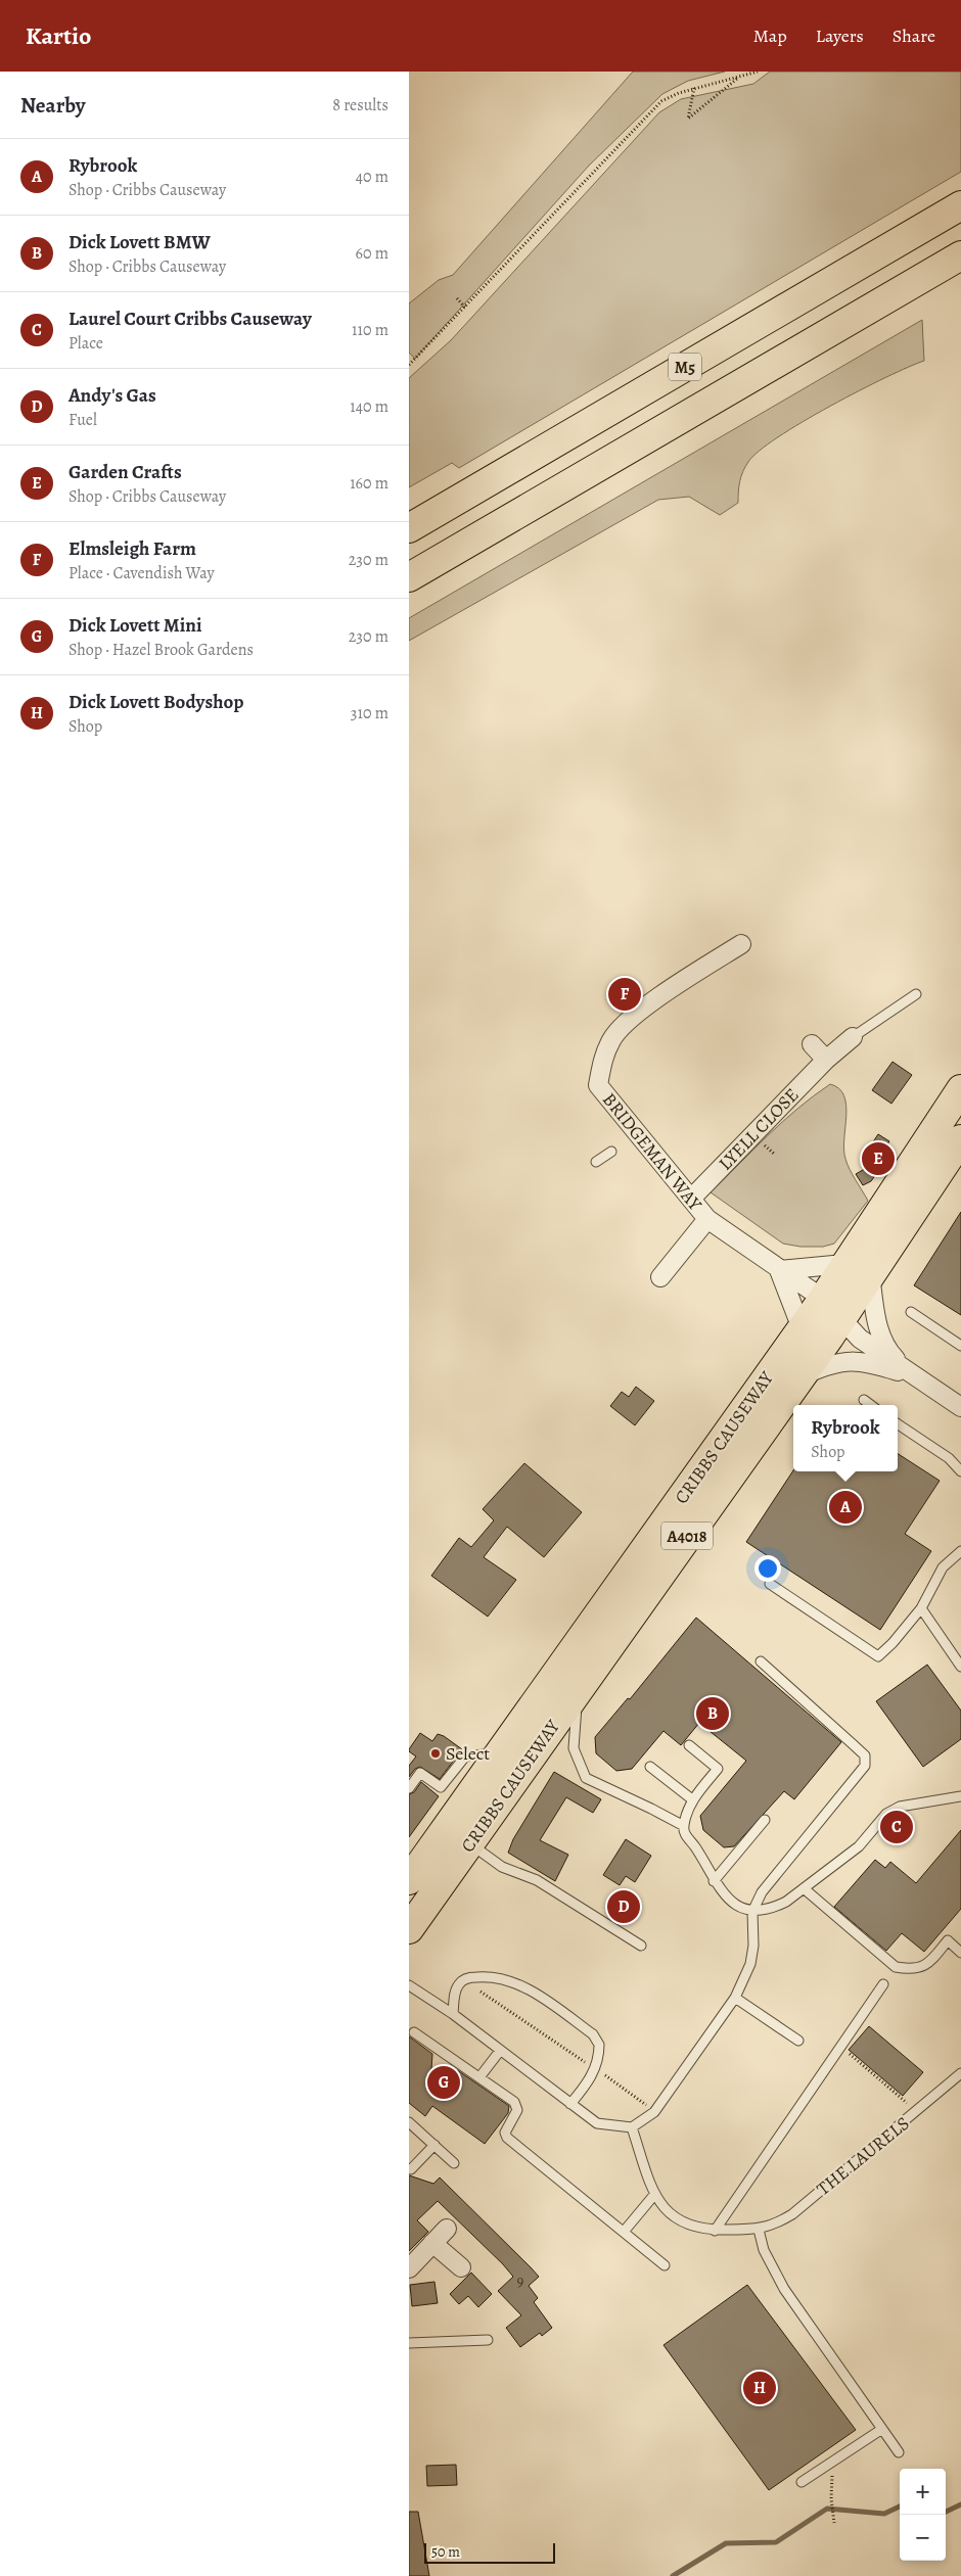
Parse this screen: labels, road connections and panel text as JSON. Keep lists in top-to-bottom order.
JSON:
{
  "streets": {
    "main road": ["M5", "CRIBBS CAUSEWAY", "A4018"],
    "street": ["LYELL CLOSE", "BRIDGEMAN WAY"],
    "lane": ["THE LAURELS"]
  },
  "crossings": [
    ["LYELL CLOSE", "BRIDGEMAN WAY"],
    ["BRIDGEMAN WAY", "CRIBBS CAUSEWAY"]
  ],
  "places": ["Select"],
  "house_numbers": ["9"],
  "scale_bar": "50 m",
  "page": {
    "header": "Kartio",
    "nav": ["Map", "Layers", "Share"],
    "heading": ["Nearby", "8 results"],
    "list": [
      {
        "mark": "A",
        "name": "Rybrook",
        "note": "Shop · Cribbs Causeway",
        "value": "40 m"
      },
      {
        "mark": "B",
        "name": "Dick Lovett BMW",
        "note": "Shop · Cribbs Causeway",
        "value": "60 m"
      },
      {
        "mark": "C",
        "name": "Laurel Court Cribbs Causeway",
        "note": "Place",
        "value": "110 m"
      },
      {
        "mark": "D",
        "name": "Andy's Gas",
        "note": "Fuel",
        "value": "140 m"
      },
      {
        "mark": "E",
        "name": "Garden Crafts",
        "note": "Shop · Cribbs Causeway",
        "value": "160 m"
      },
      {
        "mark": "F",
        "name": "Elmsleigh Farm",
        "note": "Place · Cavendish Way",
        "value": "230 m"
      },
      {
        "mark": "G",
        "name": "Dick Lovett Mini",
        "note": "Shop · Hazel Brook Gardens",
        "value": "230 m"
      },
      {
        "mark": "H",
        "name": "Dick Lovett Bodyshop",
        "note": "Shop",
        "value": "310 m"
      }
    ],
    "pins": [
      "F",
      "E",
      "A",
      "B",
      "C",
      "D",
      "G",
      "H"
    ],
    "popup": ["Rybrook", "Shop"],
    "map_buttons": ["+", "−"],
    "scale": "50 m"
  }
}
